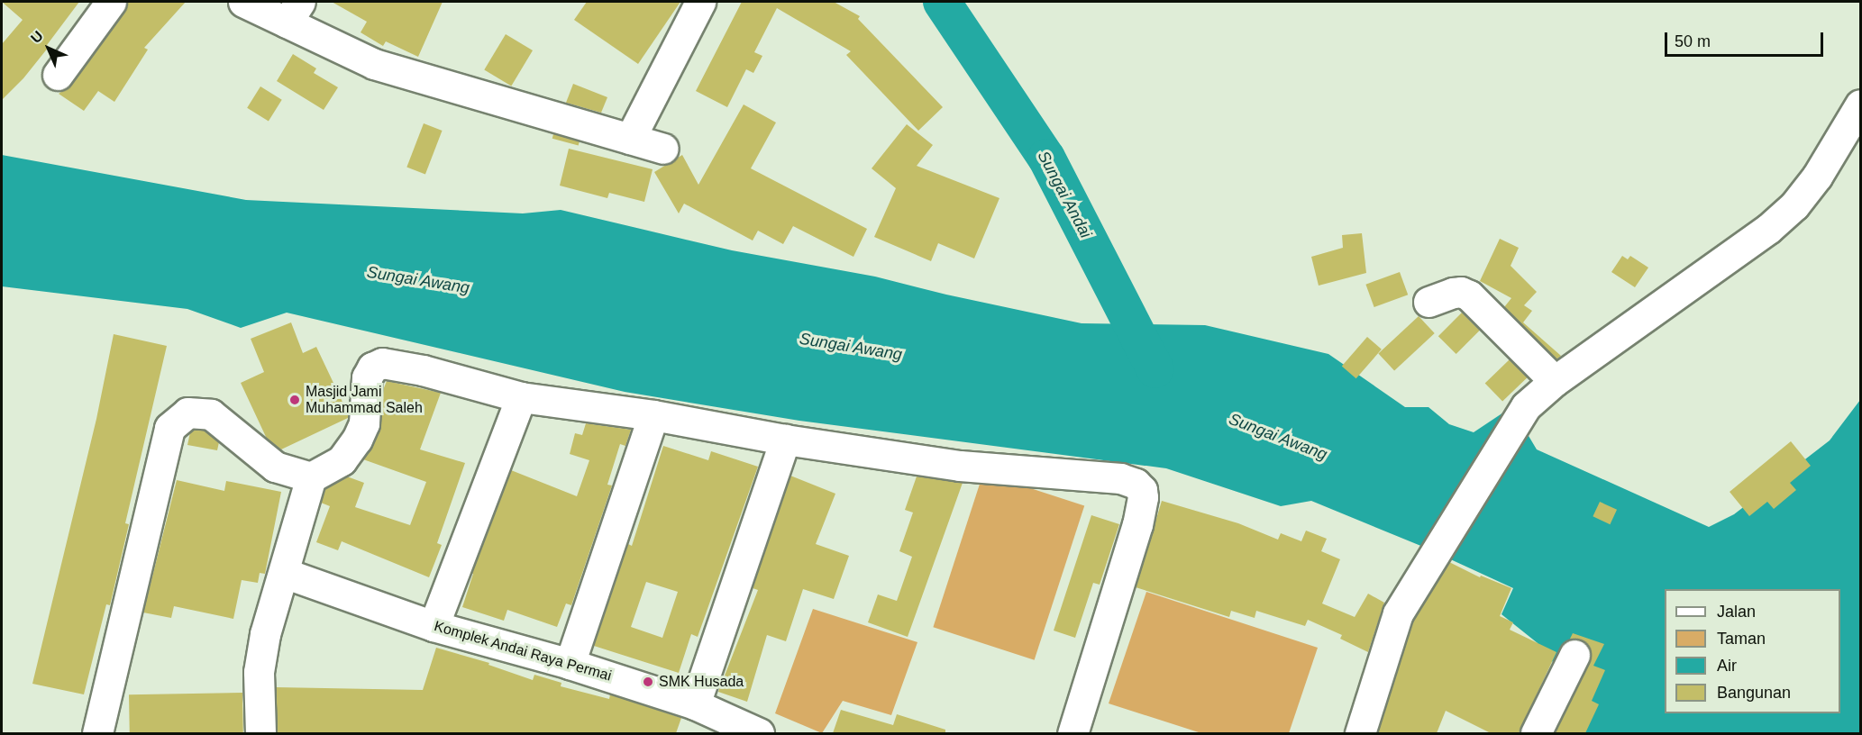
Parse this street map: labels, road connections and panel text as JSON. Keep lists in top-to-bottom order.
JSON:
{
  "streets": {
    "street": ["Komplek Andai Raya Permai"]
  },
  "water": ["Sungai Andai", "Sungai Awang"],
  "places": ["Masjid Jami Muhammad Saleh", "SMK Husada"],
  "legend": [
    "Jalan",
    "Taman",
    "Air",
    "Bangunan"
  ],
  "scale_bar": "50 m",
  "north": "top left"
}
